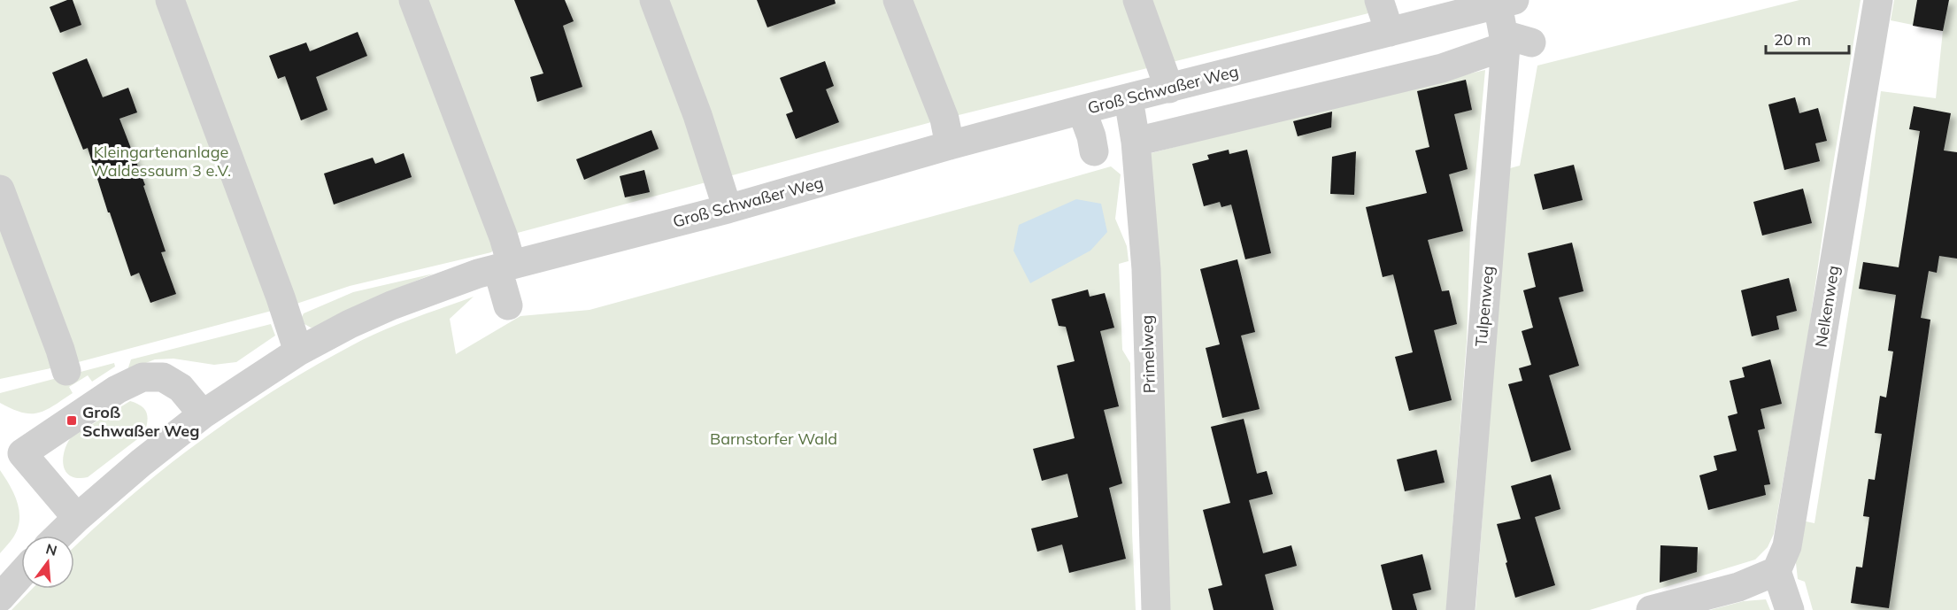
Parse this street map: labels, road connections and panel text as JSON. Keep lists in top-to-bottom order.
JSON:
{
  "streets": {
    "street": [
      "Groß Schwaßer Weg",
      "Tulpenweg",
      "Nelkenweg",
      "Primelweg"
    ]
  },
  "crossings": [
    ["Groß Schwaßer Weg", "Tulpenweg"],
    ["Groß Schwaßer Weg", "Primelweg"]
  ],
  "parks": ["Kleingartenanlage Waldessaum 3 e.V.", "Barnstorfer Wald"],
  "places": {
    "transit": ["Groß Schwaßer Weg"]
  },
  "scale_bar": "20 m",
  "north": "top"
}
